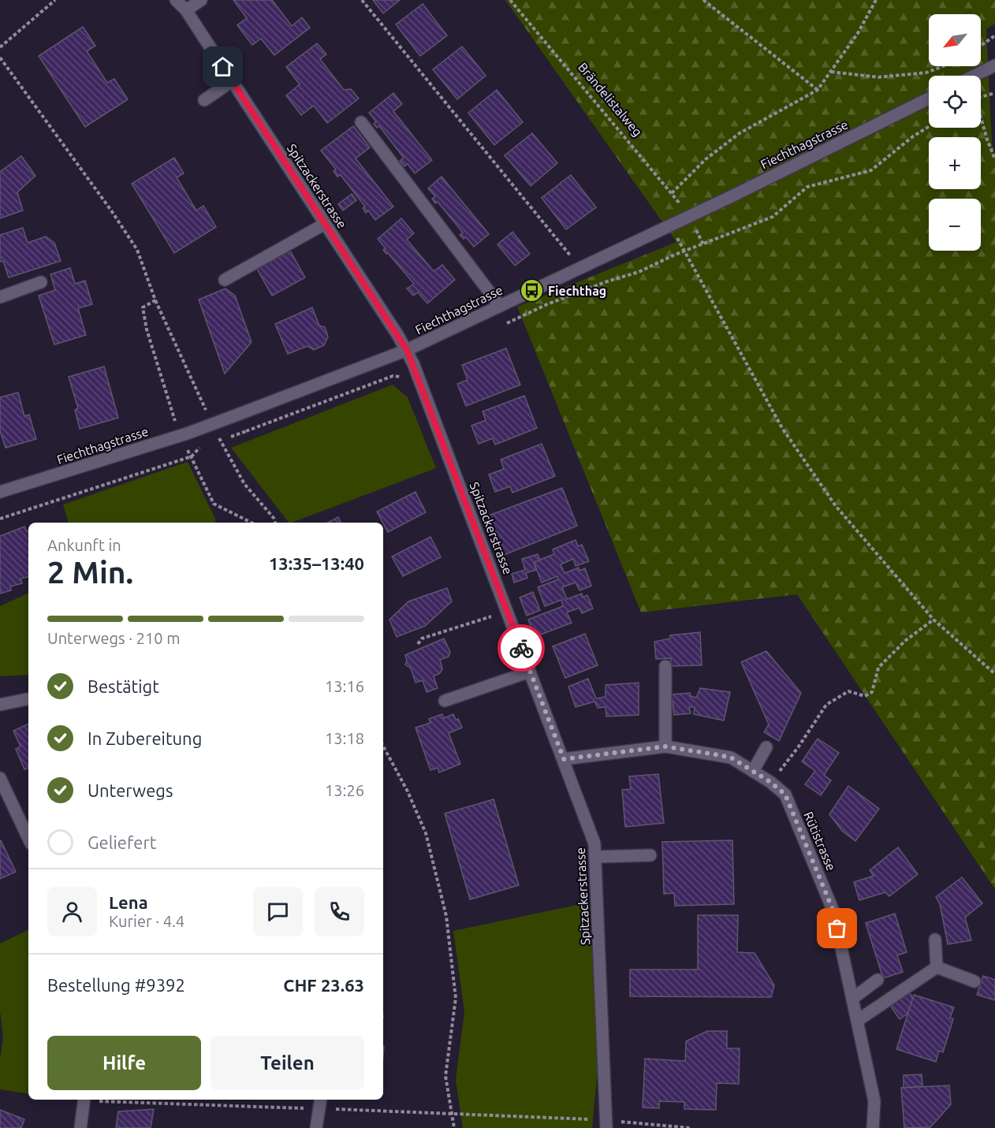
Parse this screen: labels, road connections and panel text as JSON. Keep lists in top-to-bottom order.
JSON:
{
  "streets": {
    "street": ["Fiechthagstrasse", "Spitzackerstrasse", "Rütistrasse"],
    "path": ["Brändelistalweg"]
  },
  "crossings": [
    ["Brändelistalweg", "Fiechthagstrasse"],
    ["Fiechthagstrasse", "Spitzackerstrasse"],
    ["Spitzackerstrasse", "Rütistrasse"]
  ],
  "places": {
    "bus stop": ["Fiechthag"]
  },
  "north": "bottom left",
  "page": {
    "map_buttons": ["+", "−"],
    "heading": ["2 Min.", "Ankunft in", "13:35–13:40"],
    "panel": [
      "Lena",
      "Kurier · 4.4",
      "Bestellung #9392",
      "CHF 23.63"
    ],
    "bar": "Unterwegs · 210 m",
    "list": [
      ["Bestätigt", "13:16"],
      ["In Zubereitung", "13:18"],
      ["Unterwegs", "13:26"],
      "Geliefert"
    ],
    "buttons": ["Hilfe", "Teilen"]
  }
}
